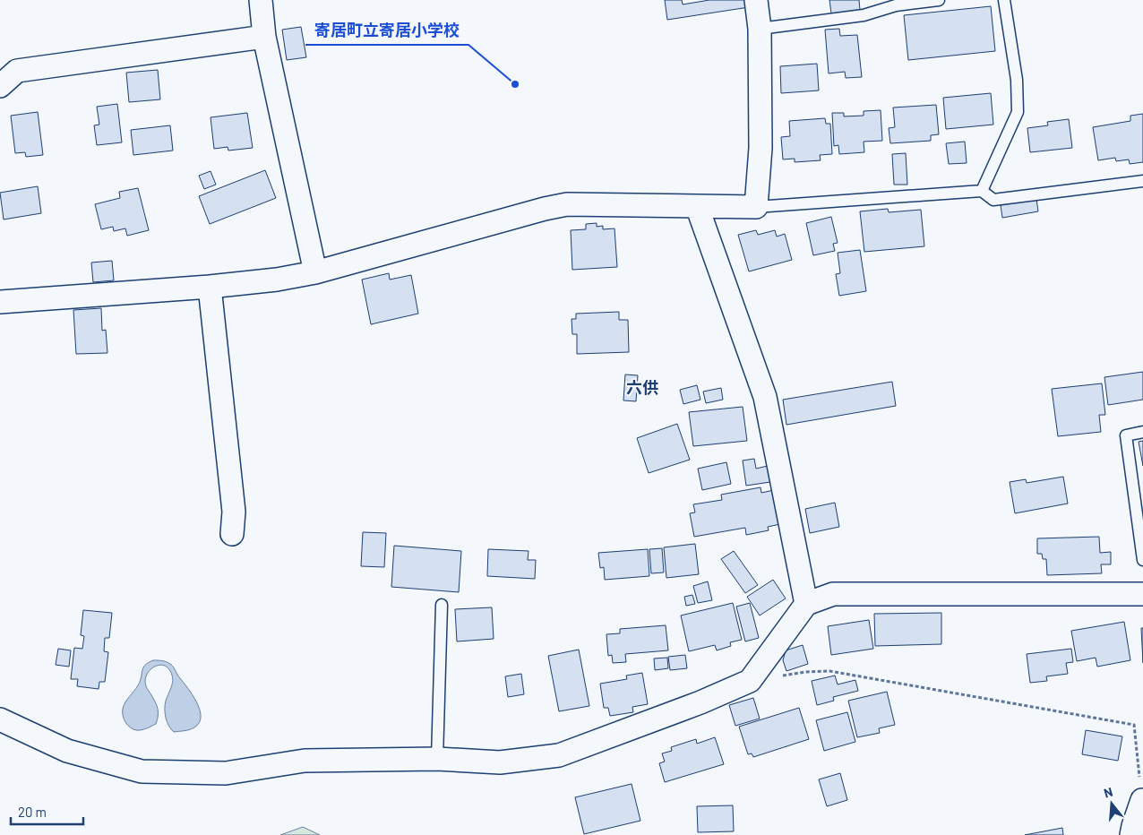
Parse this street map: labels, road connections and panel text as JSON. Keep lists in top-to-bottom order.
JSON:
{
  "districts": ["六供"],
  "places": ["寄居町立寄居小学校"],
  "scale_bar": "20 m",
  "north": "top"
}
